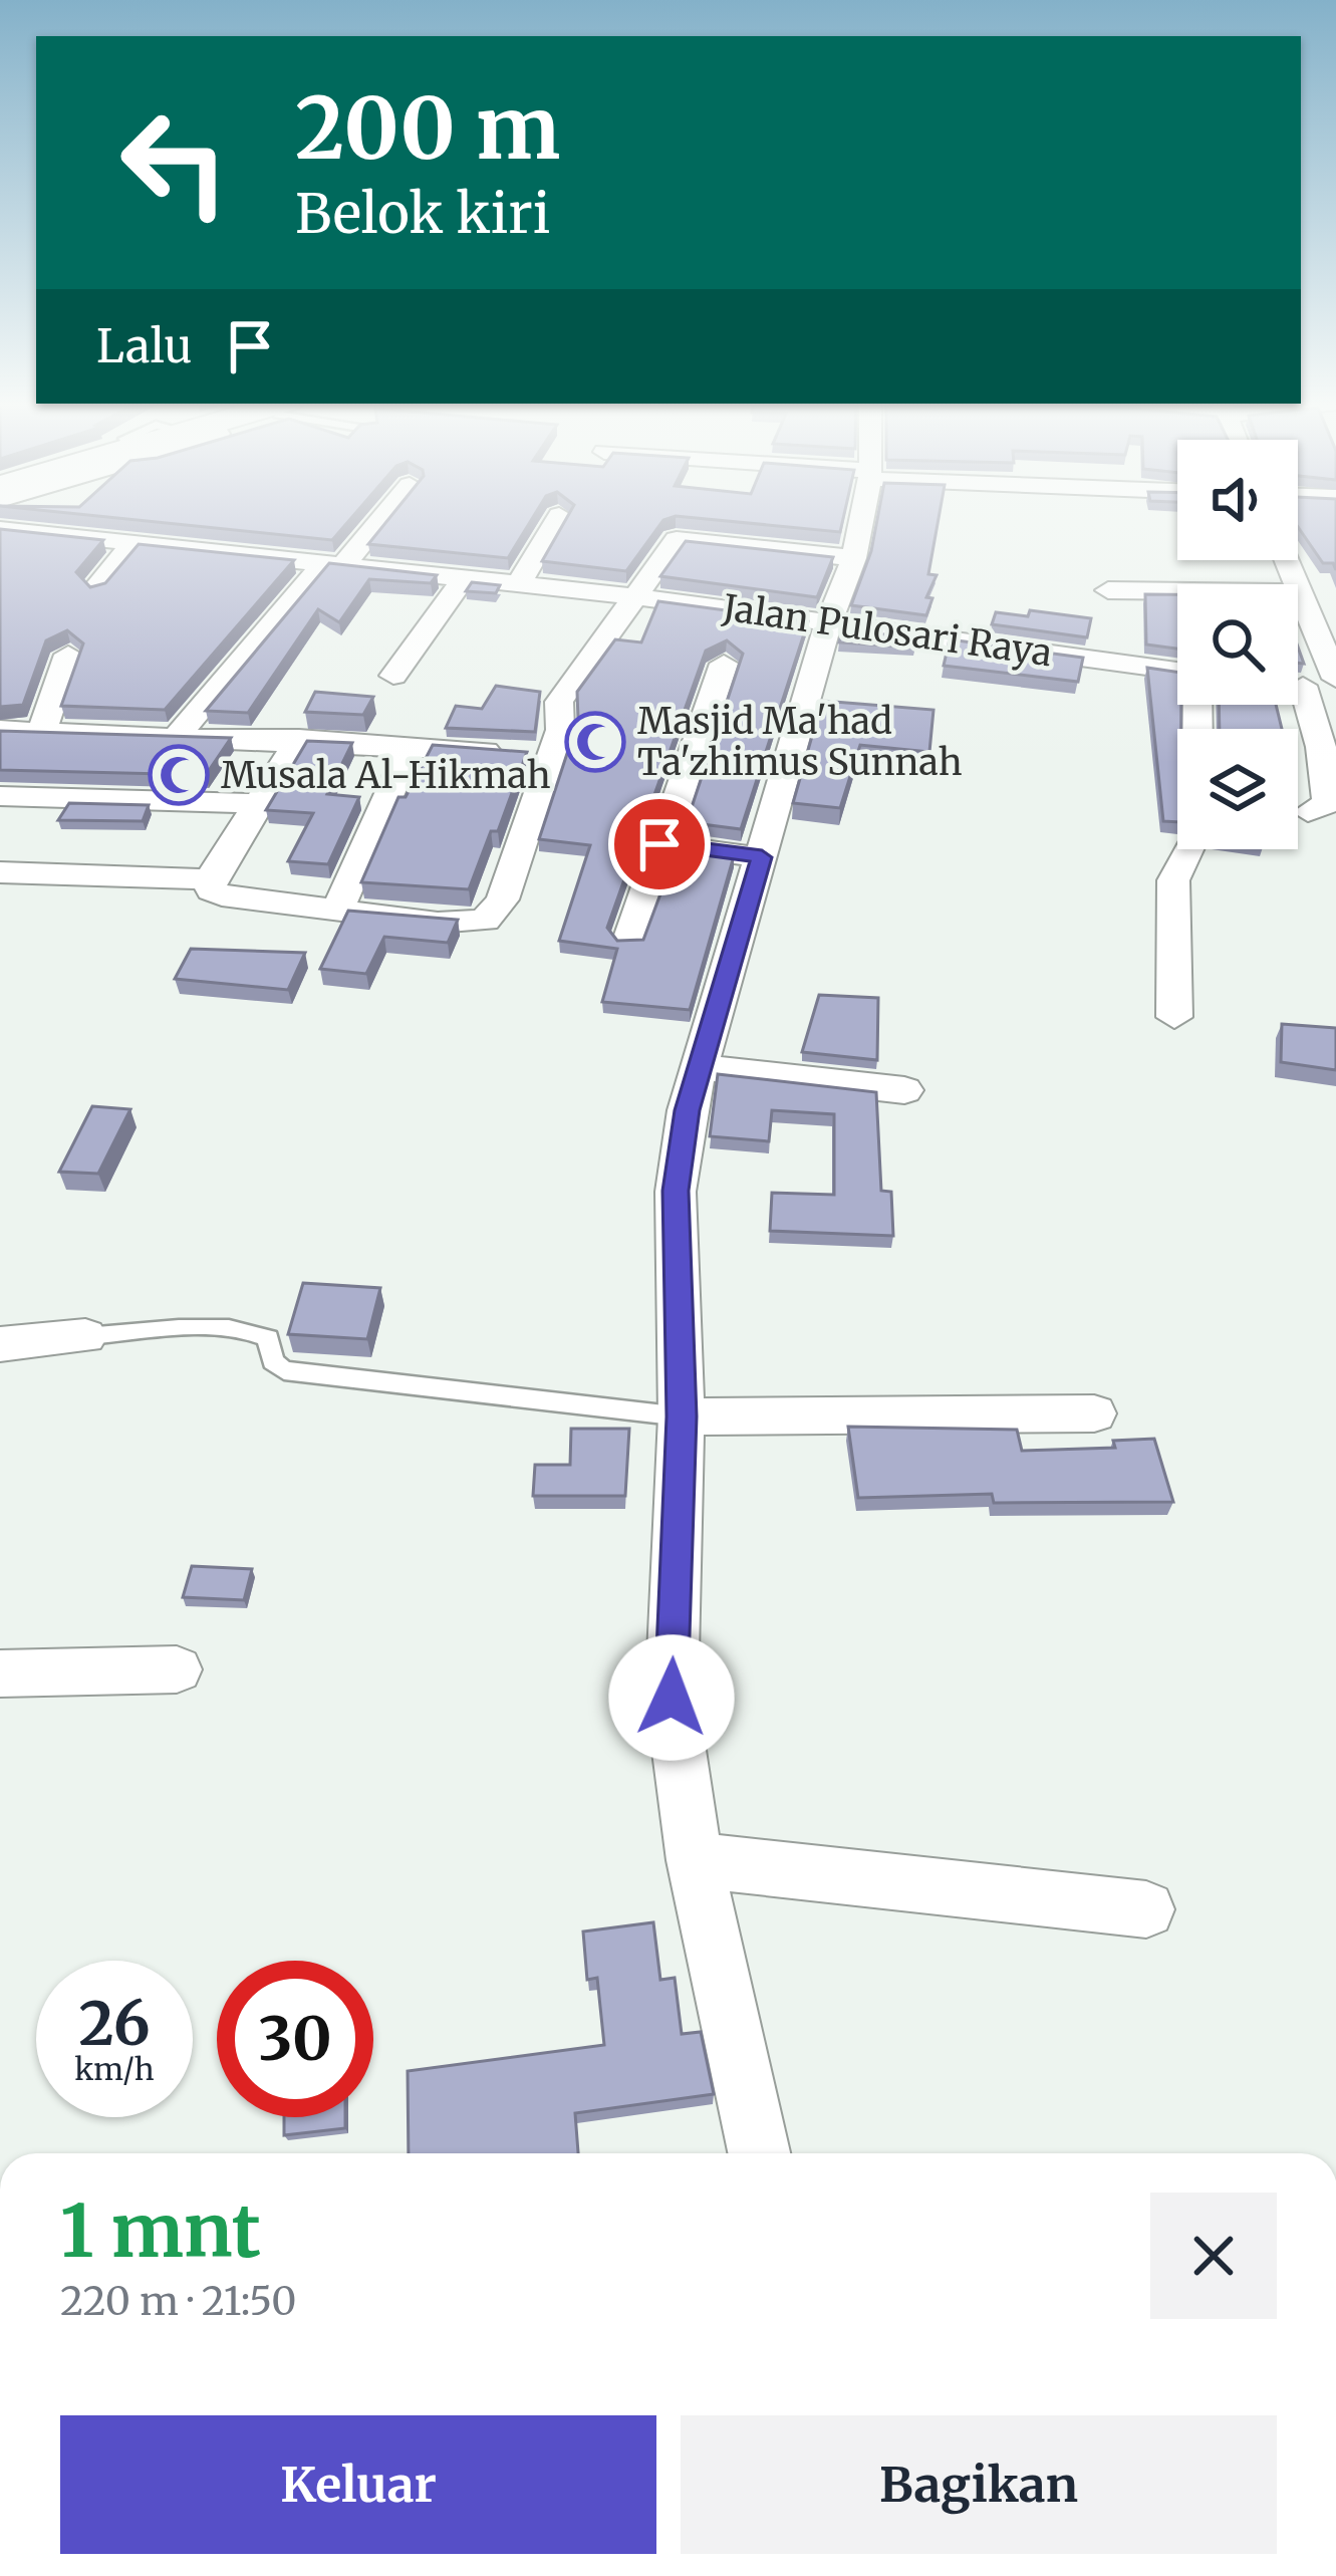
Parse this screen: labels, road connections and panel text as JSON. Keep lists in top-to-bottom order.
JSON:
{
  "streets": {
    "street": ["Jalan Pulosari Raya"]
  },
  "places": {
    "mosque": ["Masjid Ma'had Ta'zhimus Sunnah", "Musala Al-Hikmah"]
  },
  "page": {
    "turn": ["200 m", "Belok kiri"],
    "then": "Lalu",
    "speed": "26 km/h",
    "limit": "30",
    "heading": ["1 mnt", "220 m · 21:50"],
    "buttons": ["Keluar", "Bagikan"]
  }
}
